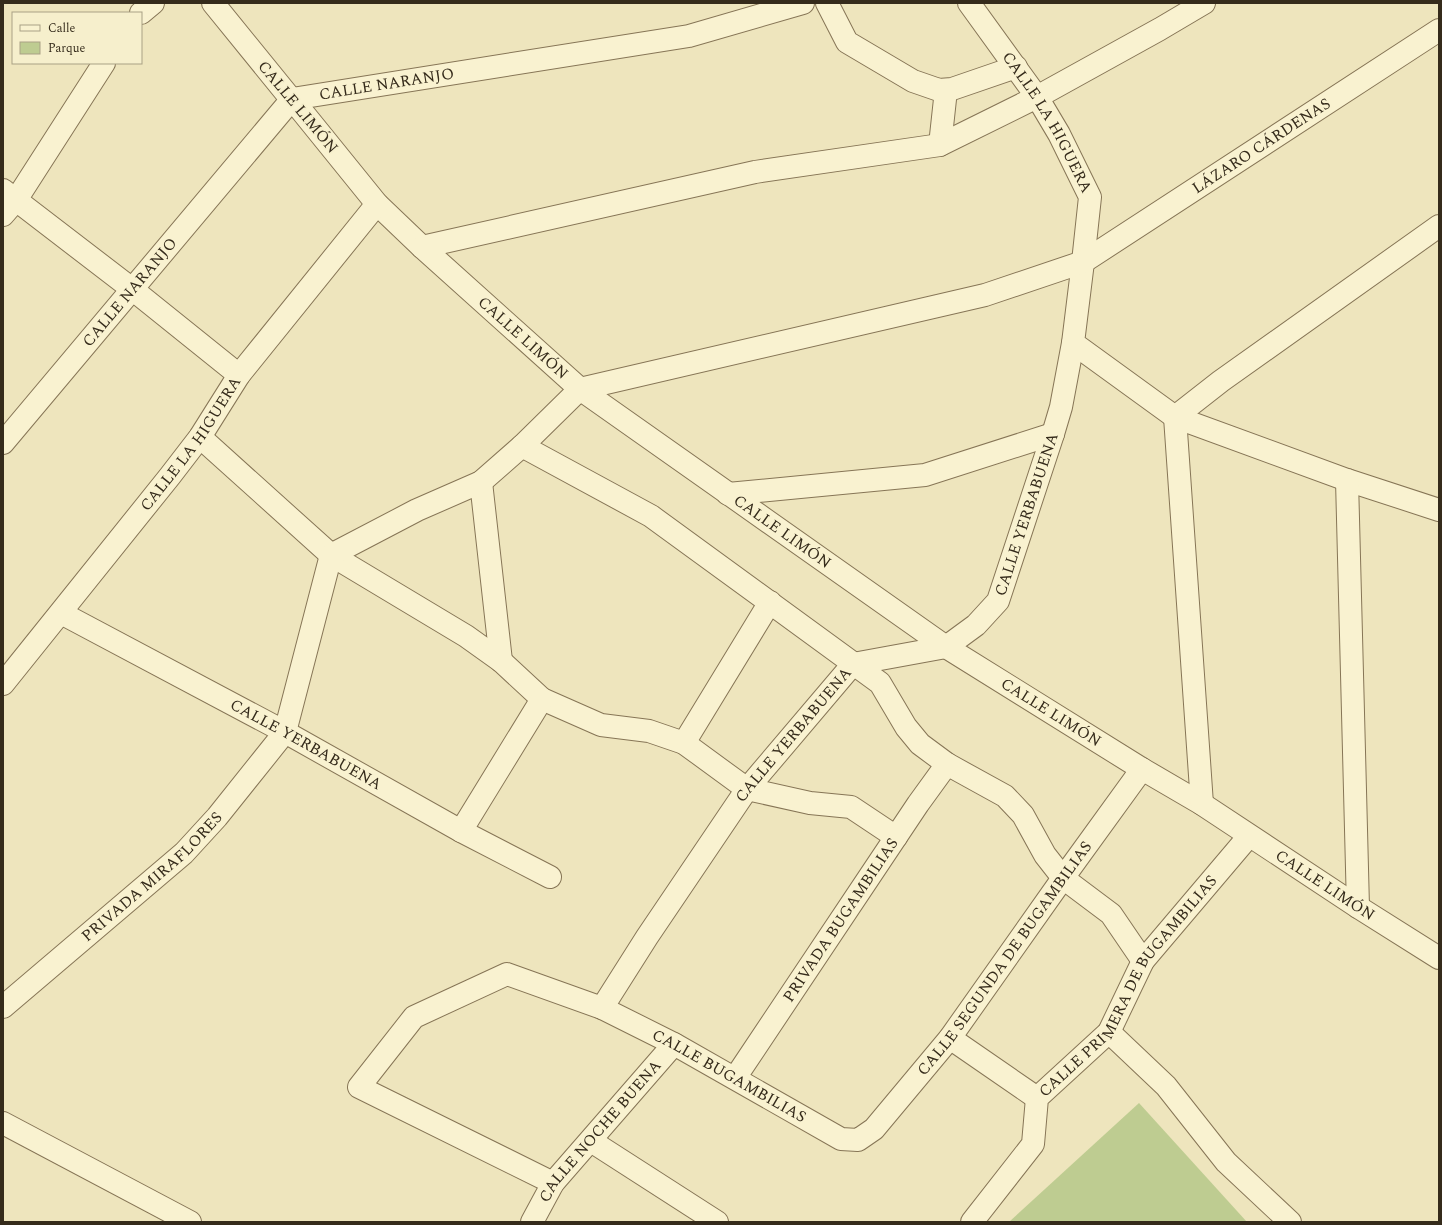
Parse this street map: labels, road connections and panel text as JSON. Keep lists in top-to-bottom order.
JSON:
{
  "streets": {
    "street": [
      "CALLE NARANJO",
      "CALLE LIMÓN",
      "CALLE LA HIGUERA",
      "LÁZARO CÁRDENAS",
      "CALLE YERBABUENA",
      "PRIVADA MIRAFLORES",
      "PRIVADA BUGAMBILIAS",
      "CALLE SEGUNDA DE BUGAMBILIAS",
      "CALLE PRIMERA DE BUGAMBILIAS",
      "CALLE BUGAMBILIAS",
      "CALLE NOCHE BUENA"
    ]
  },
  "crossings": [
    ["CALLE NARANJO", "CALLE LIMÓN"],
    ["CALLE LIMÓN", "CALLE LA HIGUERA"],
    ["CALLE LIMÓN", "LÁZARO CÁRDENAS"],
    ["CALLE LIMÓN", "CALLE YERBABUENA"],
    ["CALLE LIMÓN", "CALLE SEGUNDA DE BUGAMBILIAS"],
    ["CALLE LIMÓN", "CALLE PRIMERA DE BUGAMBILIAS"],
    ["CALLE LA HIGUERA", "LÁZARO CÁRDENAS"],
    ["CALLE LA HIGUERA", "CALLE YERBABUENA"],
    ["CALLE YERBABUENA", "PRIVADA MIRAFLORES"],
    ["CALLE YERBABUENA", "CALLE BUGAMBILIAS"],
    ["PRIVADA BUGAMBILIAS", "CALLE BUGAMBILIAS"],
    ["CALLE SEGUNDA DE BUGAMBILIAS", "CALLE BUGAMBILIAS"],
    ["CALLE BUGAMBILIAS", "CALLE NOCHE BUENA"]
  ],
  "legend": ["Calle", "Parque"]
}
